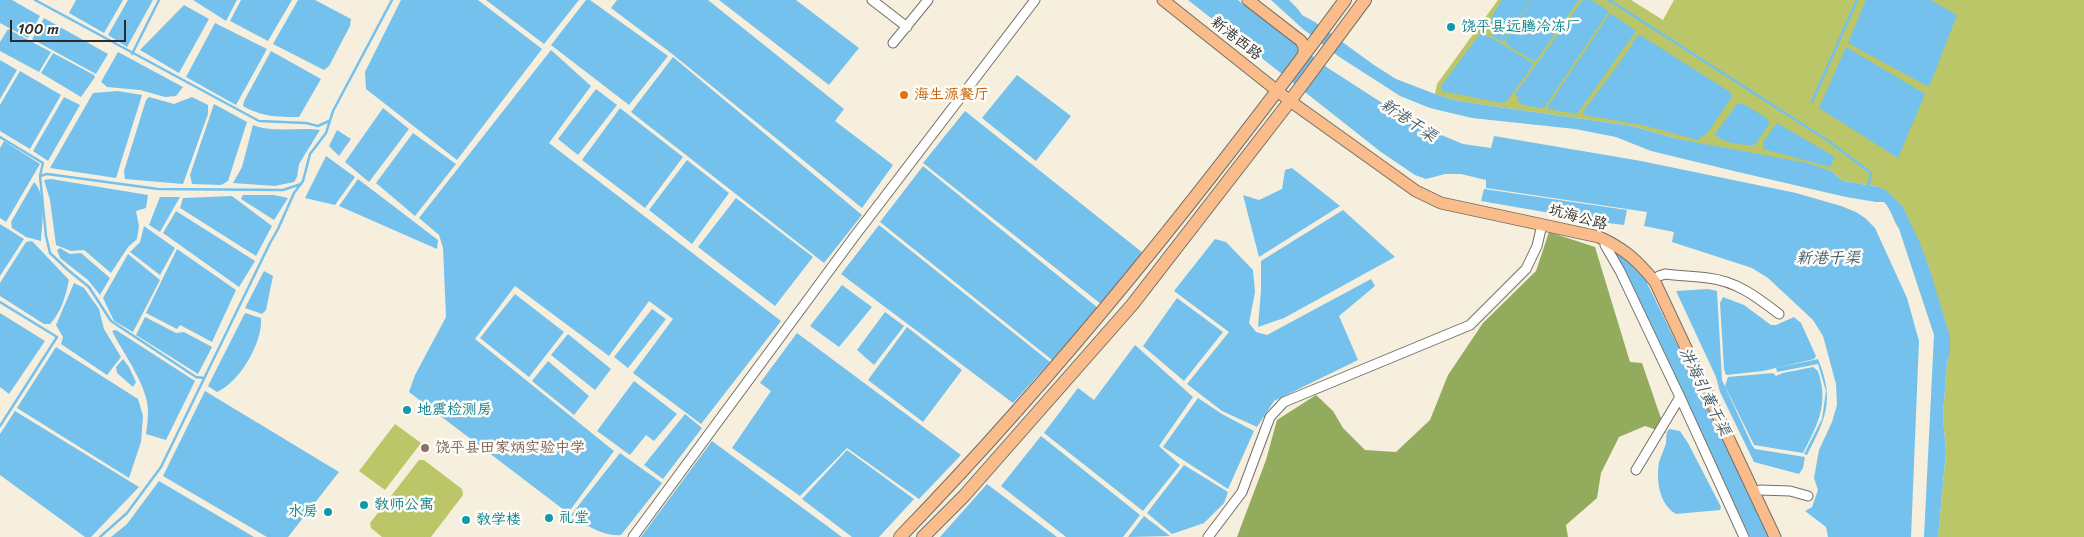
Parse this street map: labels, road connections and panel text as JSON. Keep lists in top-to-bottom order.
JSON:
{
  "streets": {
    "main road": ["新港西路", "坑海公路"]
  },
  "crossings": [
    ["新港西路", "坑海公路"]
  ],
  "water": ["新港干渠", "汫海引黄干渠"],
  "places": [
    "饶平县远腾冷冻厂",
    "海生源餐厅",
    "地震检测房",
    "饶平县田家炳实验中学",
    "教师公寓",
    "水房",
    "礼堂",
    "教学楼"
  ],
  "scale_bar": "100 m"
}
